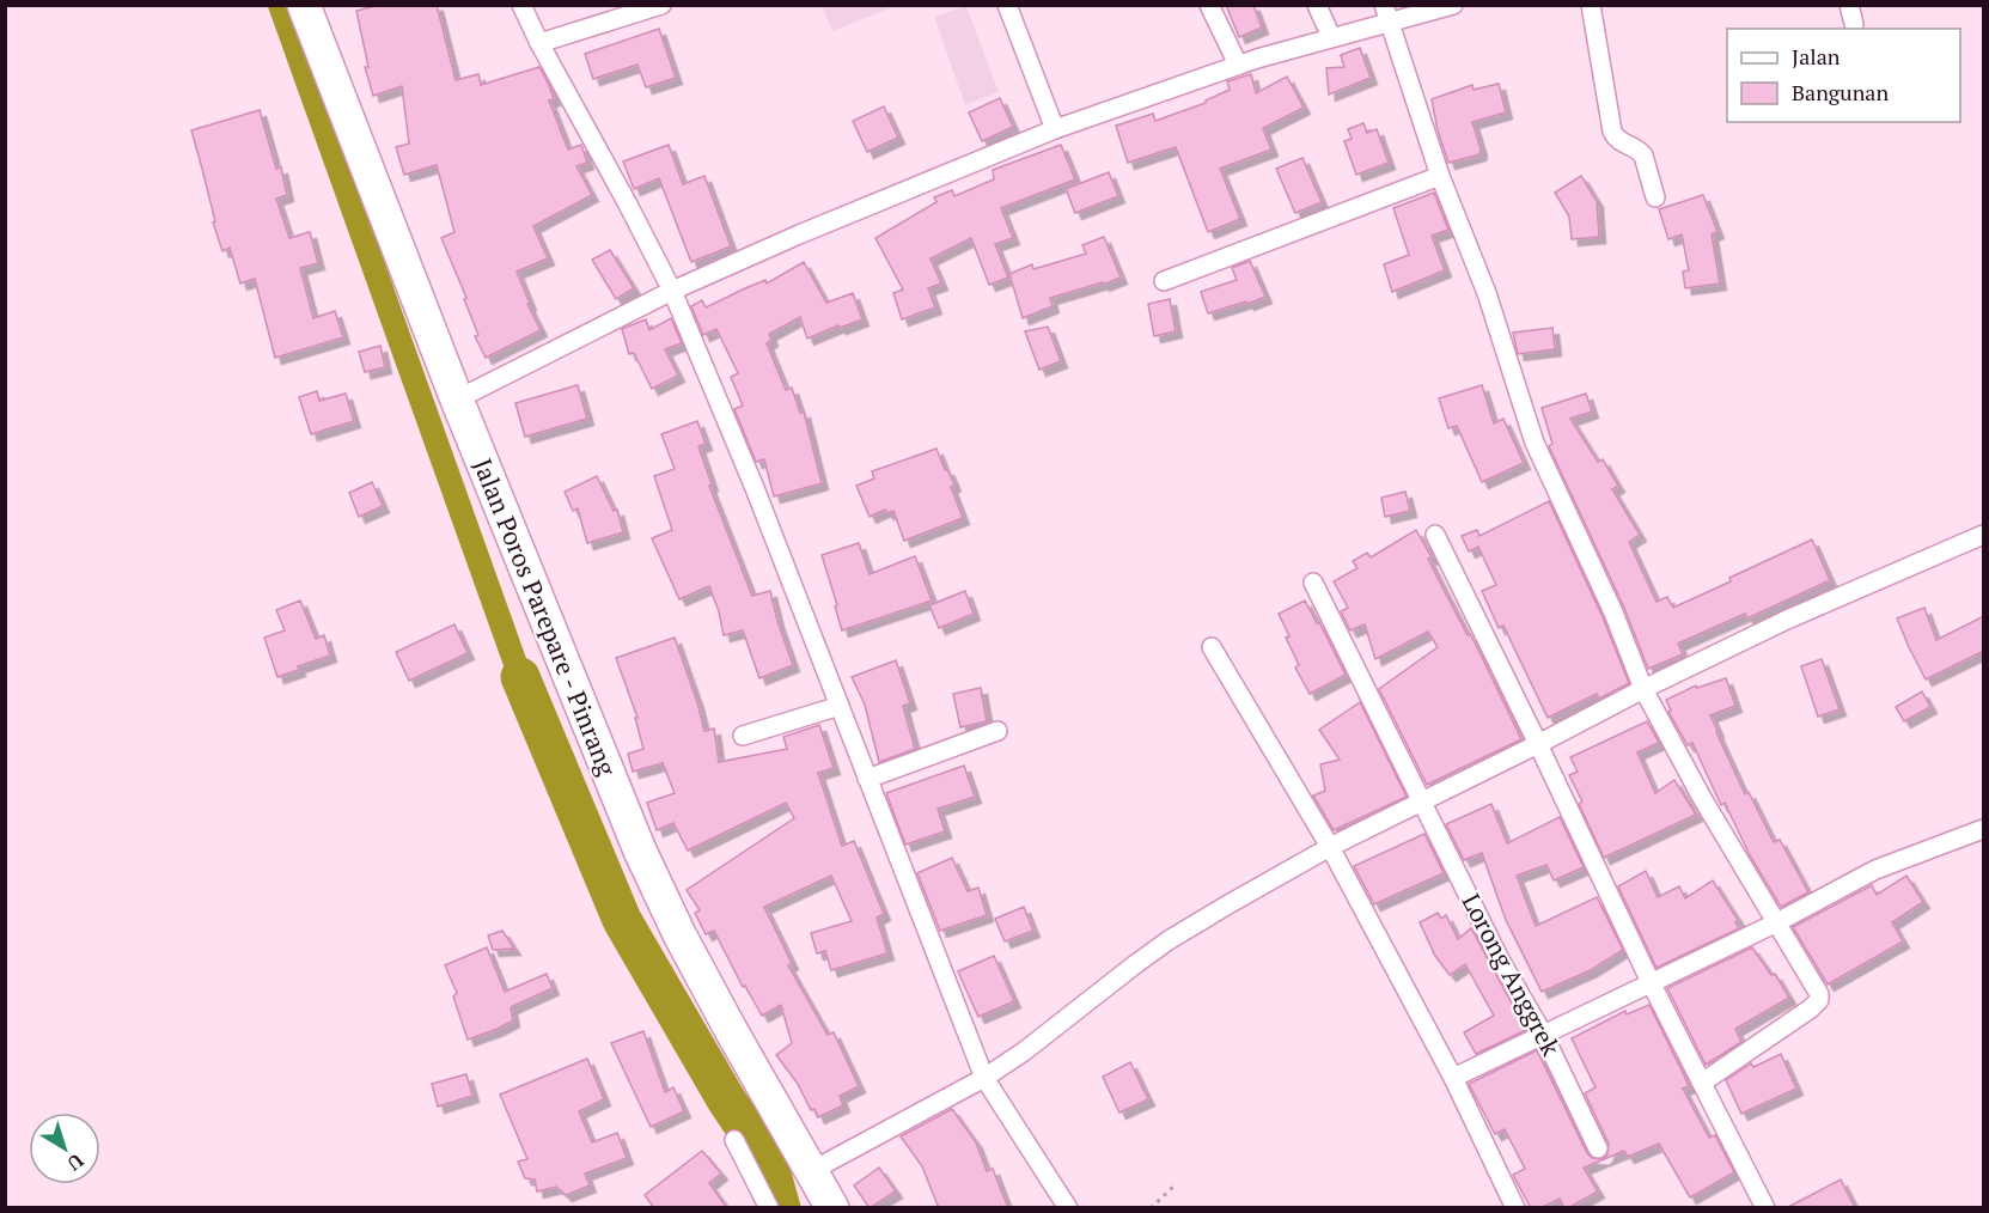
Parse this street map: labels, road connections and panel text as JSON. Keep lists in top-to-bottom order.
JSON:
{
  "streets": {
    "highway": ["Jalan Poros Parepare - Pinrang"],
    "street": ["Lorong Anggrek"]
  },
  "legend": ["Jalan", "Bangunan"],
  "north": "bottom right"
}
